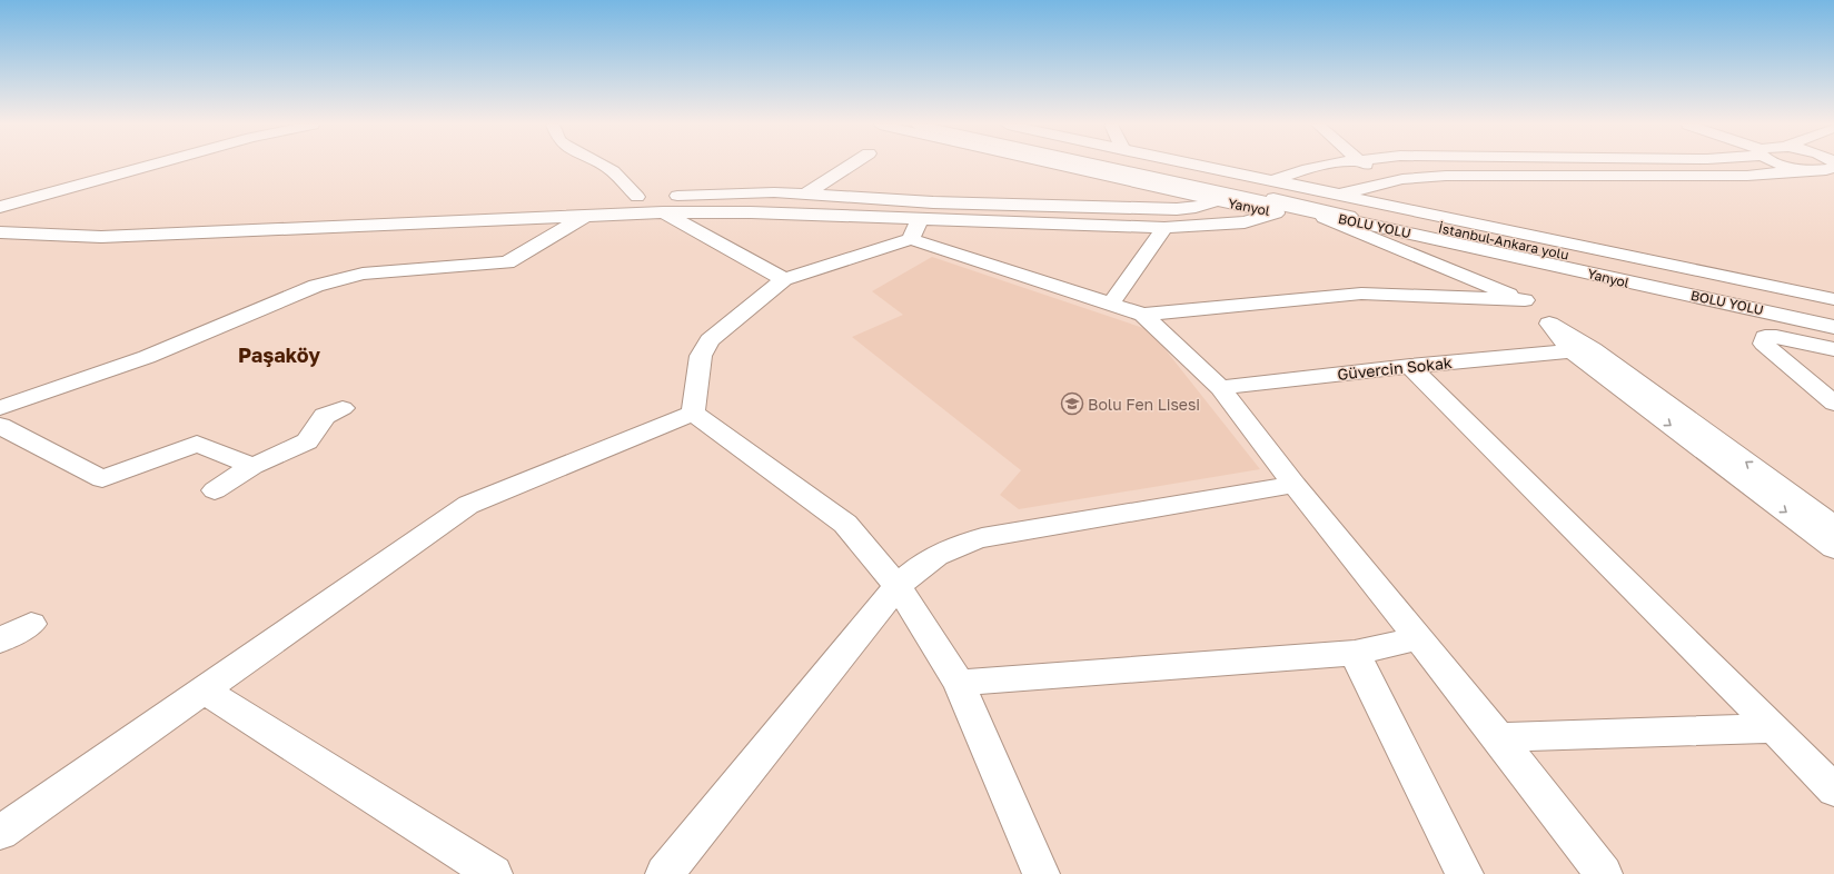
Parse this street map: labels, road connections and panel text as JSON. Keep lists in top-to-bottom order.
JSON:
{
  "streets": {
    "main road": [
      "Yanyol",
      "BOLU YOLU",
      "İstanbul-Ankara yolu",
      "Güvercin Sokak"
    ]
  },
  "crossings": [
    ["Yanyol", "İstanbul-Ankara yolu"]
  ],
  "districts": ["Paşaköy"],
  "places": {
    "school or university": ["Bolu Fen Lisesi"]
  }
}
